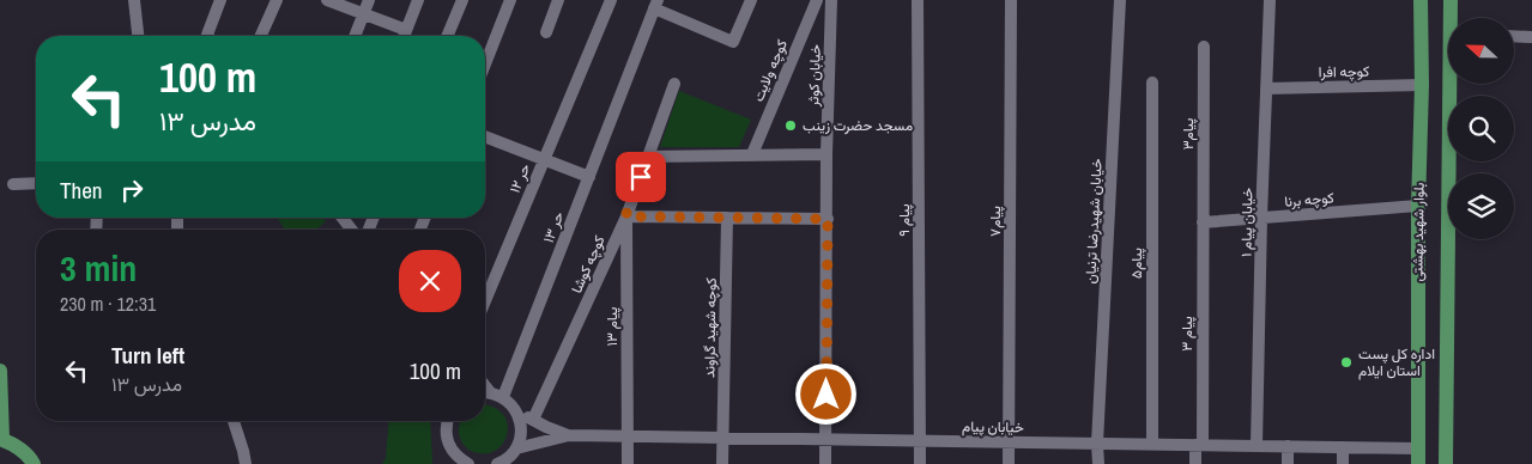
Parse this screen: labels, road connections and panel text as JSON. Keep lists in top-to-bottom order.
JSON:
{
  "streets": {
    "main road": ["بلوار شهید بهشتی"],
    "street": [
      "کوچه ولایت",
      "کوچه افرا",
      "خیابان کوثر",
      "پیام۳",
      "حر ۱۲",
      "کوچه برنا",
      "پیام ۹",
      "پیام۷",
      "خیابان شهیدرضا ترنیان",
      "خیابان پیام ۱",
      "۱۳ حر",
      "پیام۵",
      "کوچه کوشا",
      "پیام ۱۳",
      "کوچه شهید گراوند",
      "پیام ۳",
      "خیابان پیام"
    ]
  },
  "crossings": [
    ["کوچه افرا", "خیابان پیام ۱"],
    ["کوچه افرا", "بلوار شهید بهشتی"],
    ["خیابان کوثر", "خیابان پیام"],
    ["پیام۳", "کوچه برنا"],
    ["پیام۳", "پیام ۳"],
    ["کوچه برنا", "خیابان پیام ۱"],
    ["کوچه برنا", "بلوار شهید بهشتی"],
    ["کوچه برنا", "پیام ۳"],
    ["پیام ۹", "خیابان پیام"],
    ["پیام۷", "خیابان پیام"],
    ["خیابان شهیدرضا ترنیان", "خیابان پیام"],
    ["خیابان پیام ۱", "خیابان پیام"],
    ["۱۳ حر", "خیابان پیام"],
    ["بلوار شهید بهشتی", "خیابان پیام"],
    ["پیام۵", "خیابان پیام"],
    ["کوچه کوشا", "پیام ۱۳"],
    ["کوچه کوشا", "خیابان پیام"],
    ["پیام ۱۳", "خیابان پیام"],
    ["کوچه شهید گراوند", "خیابان پیام"],
    ["پیام ۳", "خیابان پیام"]
  ],
  "places": ["مسجد حضرت زینب", "اداره کل پست استان ایلام"],
  "north": "left",
  "page": {
    "turn": ["100 m", "مدرس ۱۳"],
    "then": "Then",
    "heading": ["3 min", "230 m · 12:31"],
    "list": [
      {
        "name": "Turn left",
        "note": "مدرس ۱۳",
        "value": "100 m"
      }
    ]
  }
}
